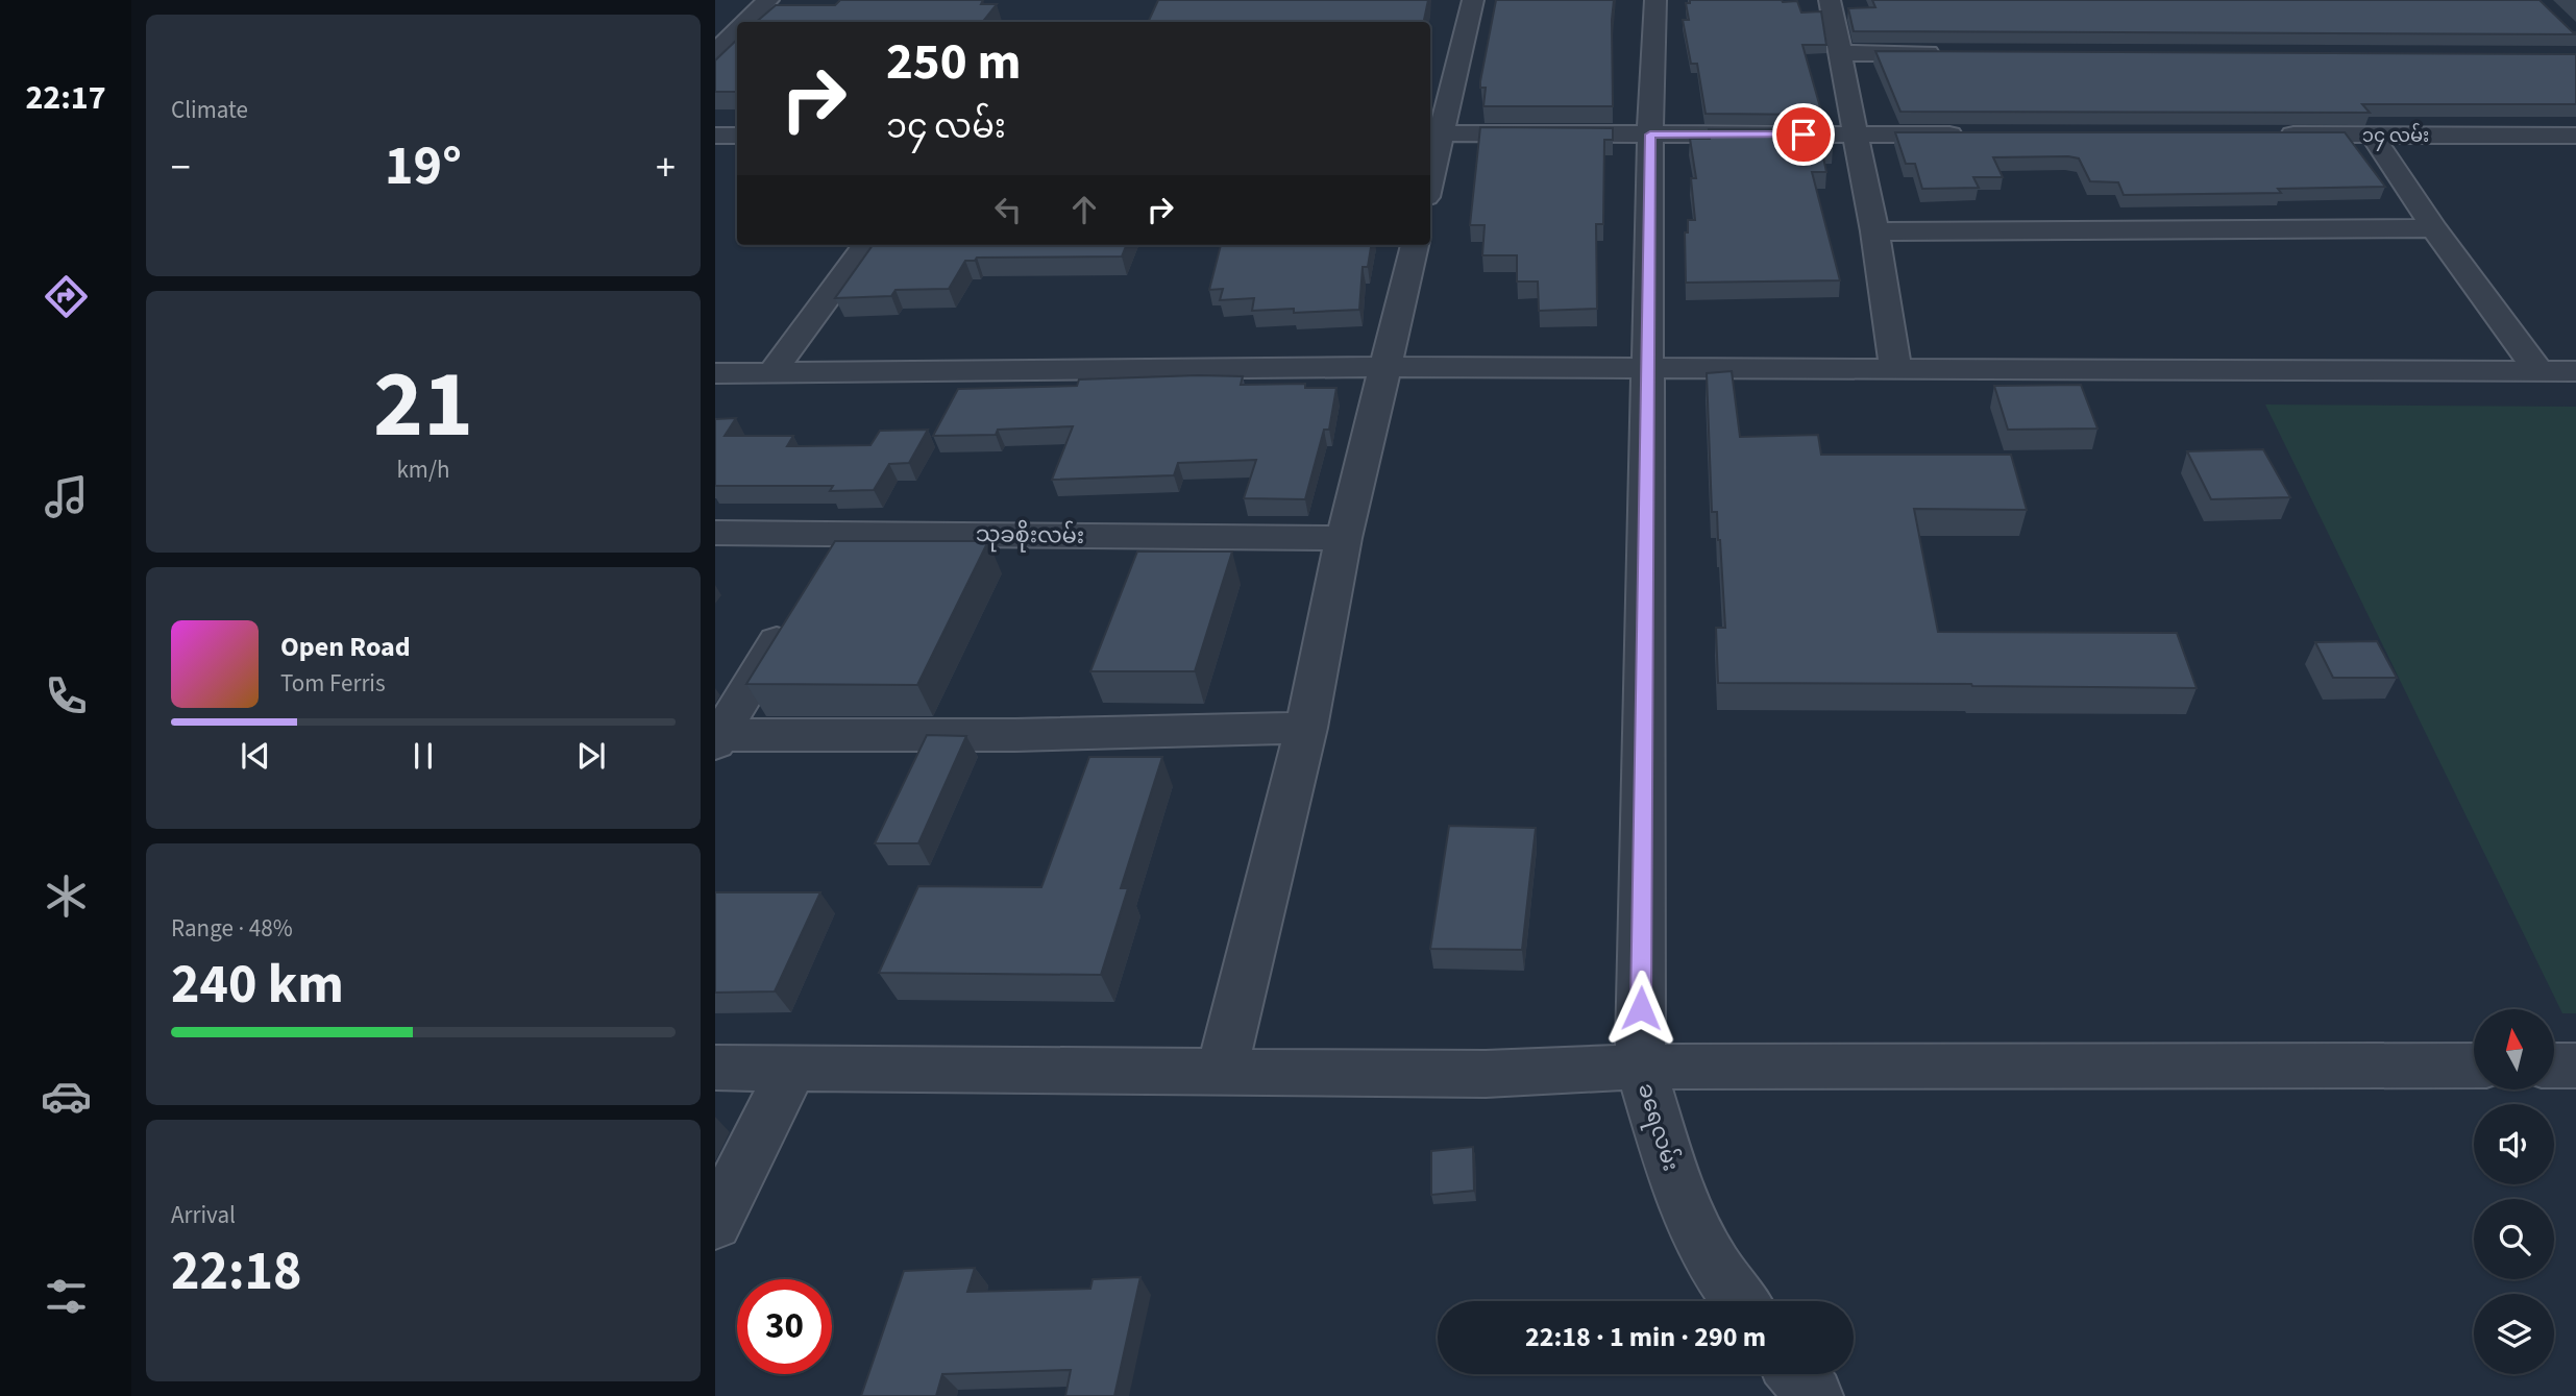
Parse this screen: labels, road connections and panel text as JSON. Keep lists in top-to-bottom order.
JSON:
{
  "streets": {
    "street": ["၁၄ လမ်း", "သုခစိုးလမ်း", "ခရေလမ်း"]
  },
  "north": "top",
  "page": {
    "tabs": "22:17",
    "tile": [
      "Climate",
      ["21", "km/h"],
      ["Range · 48%", "240 km"],
      ["Arrival", "22:18"]
    ],
    "turn": ["250 m", "၁၄ လမ်း"],
    "heat": ["−", "19°", "+"],
    "song": ["Open Road", "Tom Ferris"],
    "limit": "30",
    "trip": "22:18 · 1 min · 290 m"
  }
}
